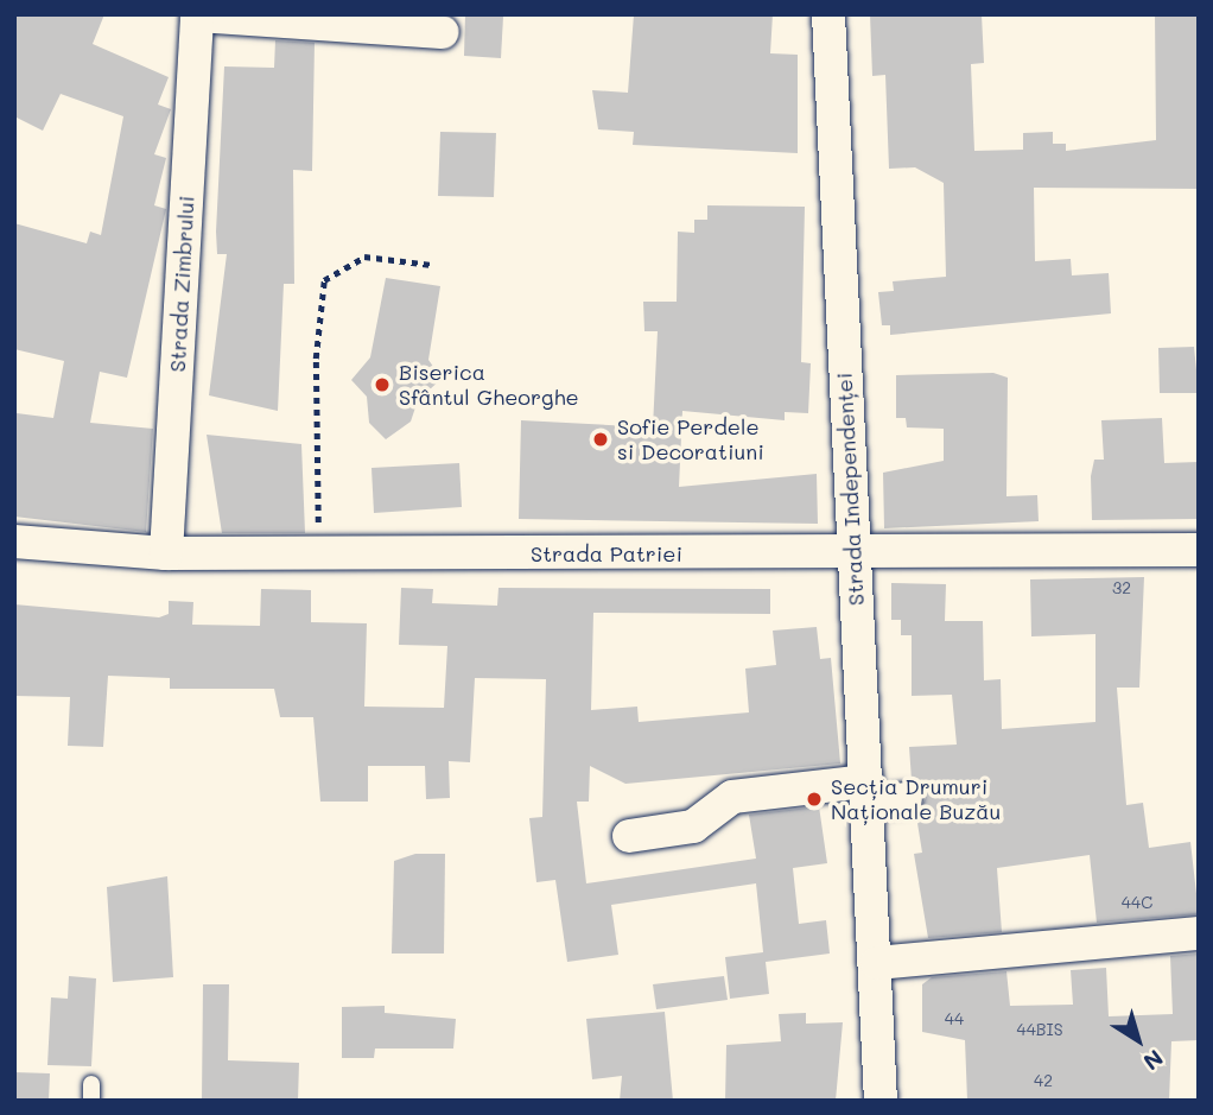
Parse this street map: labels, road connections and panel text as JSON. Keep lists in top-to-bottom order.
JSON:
{
  "streets": {
    "street": ["Strada Zimbrului", "Strada Independenței", "Strada Patriei"]
  },
  "crossings": [
    ["Strada Zimbrului", "Strada Patriei"],
    ["Strada Independenței", "Strada Patriei"]
  ],
  "places": ["Biserica Sfântul Gheorghe", "Sofie Perdele si Decoratiuni", "Secția Drumuri Naționale Buzău"],
  "house_numbers": [
    "32",
    "44C",
    "44",
    "44BIS",
    "42"
  ],
  "north": "bottom right"
}
